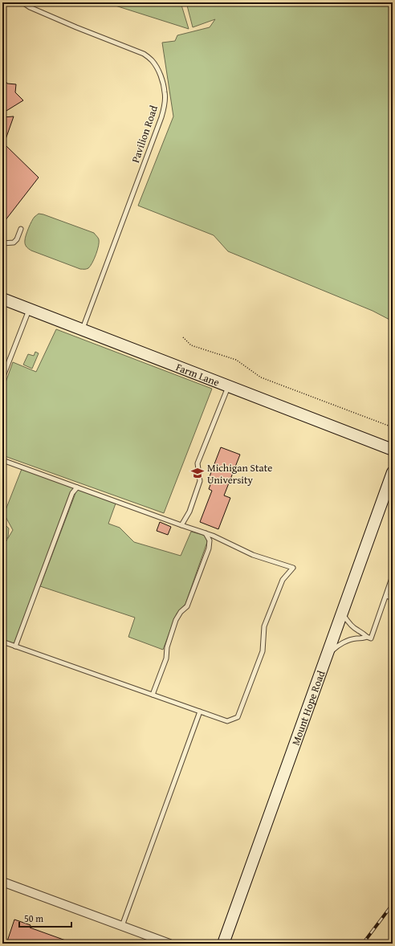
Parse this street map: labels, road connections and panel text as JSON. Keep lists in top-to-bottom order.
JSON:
{
  "streets": {
    "street": ["Farm Lane", "Mount Hope Road"],
    "lane": ["Pavilion Road"]
  },
  "crossings": [
    ["Pavilion Road", "Farm Lane"]
  ],
  "places": {
    "school or university": ["Michigan State University"]
  },
  "scale_bar": "50 m"
}
